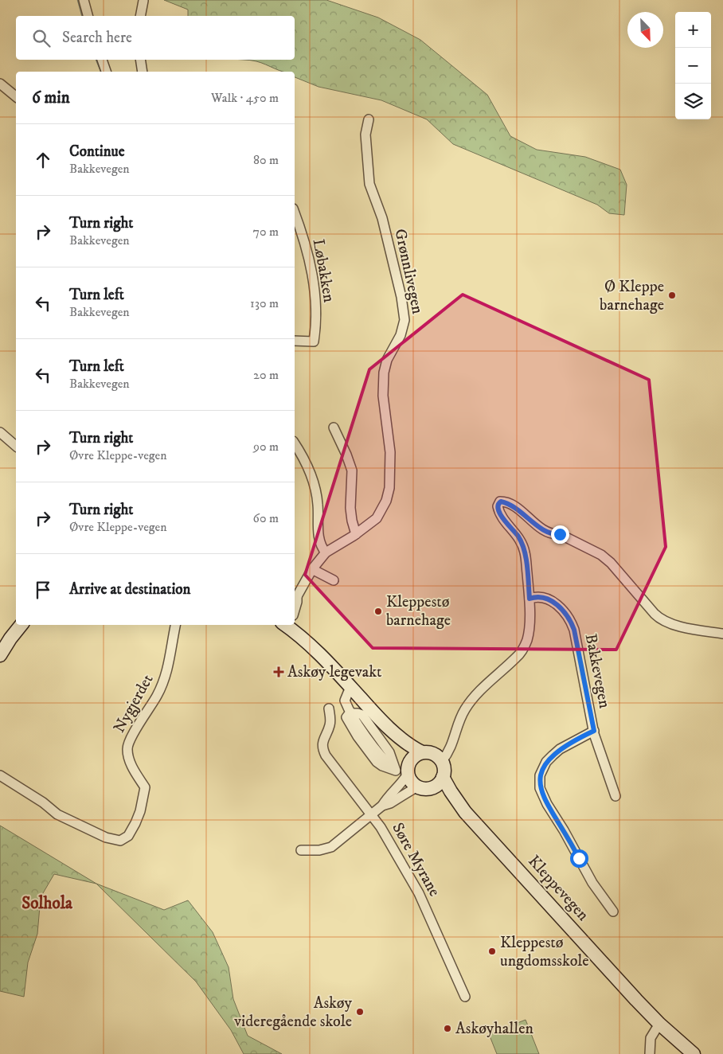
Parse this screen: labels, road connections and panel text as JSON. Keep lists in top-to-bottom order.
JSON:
{
  "streets": {
    "main road": ["Kleppevegen"],
    "street": [
      "Løbakken",
      "Grønnlivegen",
      "Bakkevegen",
      "Nygjerdet",
      "Søre Myrane"
    ]
  },
  "districts": ["Solhola"],
  "places": {
    "other": [
      "Ø Kleppe barnehage",
      "Kleppestø barnehage",
      "Kleppestø ungdomsskole",
      "Askøy videregående skole",
      "Askøyhallen"
    ],
    "health": ["Askøy legevakt"]
  },
  "north": "bottom right",
  "page": {
    "map_buttons": ["+", "−"],
    "search": "Search here",
    "heading": ["6 min", "Walk · 450 m"],
    "list": [
      ["Continue", "Bakkevegen", "80 m"],
      ["Turn right", "Bakkevegen", "70 m"],
      ["Turn left", "Bakkevegen", "130 m"],
      ["Turn left", "Bakkevegen", "20 m"],
      ["Turn right", "Øvre Kleppe-vegen", "90 m"],
      ["Turn right", "Øvre Kleppe-vegen", "60 m"],
      "Arrive at destination"
    ]
  }
}
